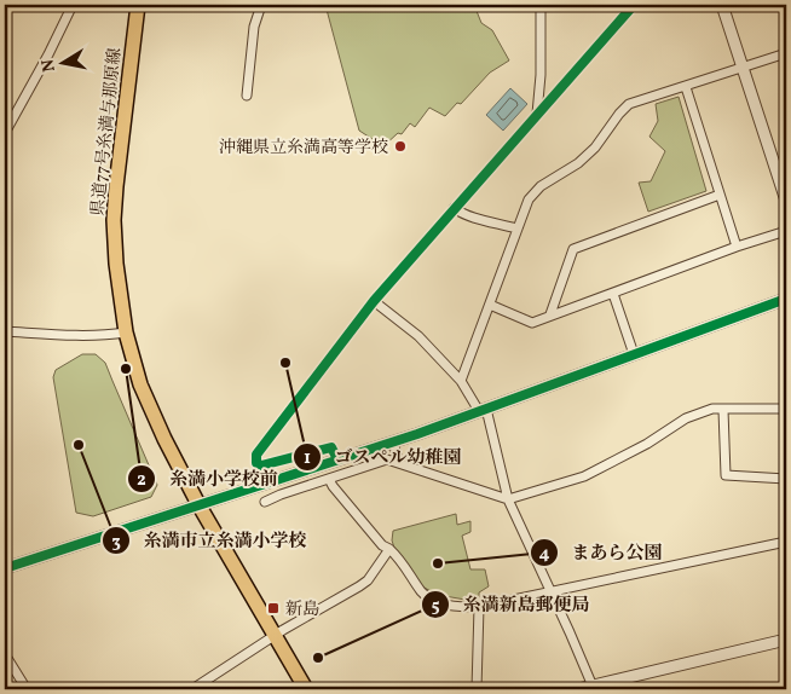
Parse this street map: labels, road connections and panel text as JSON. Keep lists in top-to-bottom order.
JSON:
{
  "streets": {
    "main road": ["県道77号糸満与那原線"]
  },
  "places": {
    "other": [
      "沖縄県立糸満高等学校",
      "ゴスペル幼稚園",
      "糸満小学校前",
      "糸満市立糸満小学校",
      "まあら公園",
      "糸満新島郵便局"
    ],
    "transit": ["新島"]
  },
  "north": "left"
}
